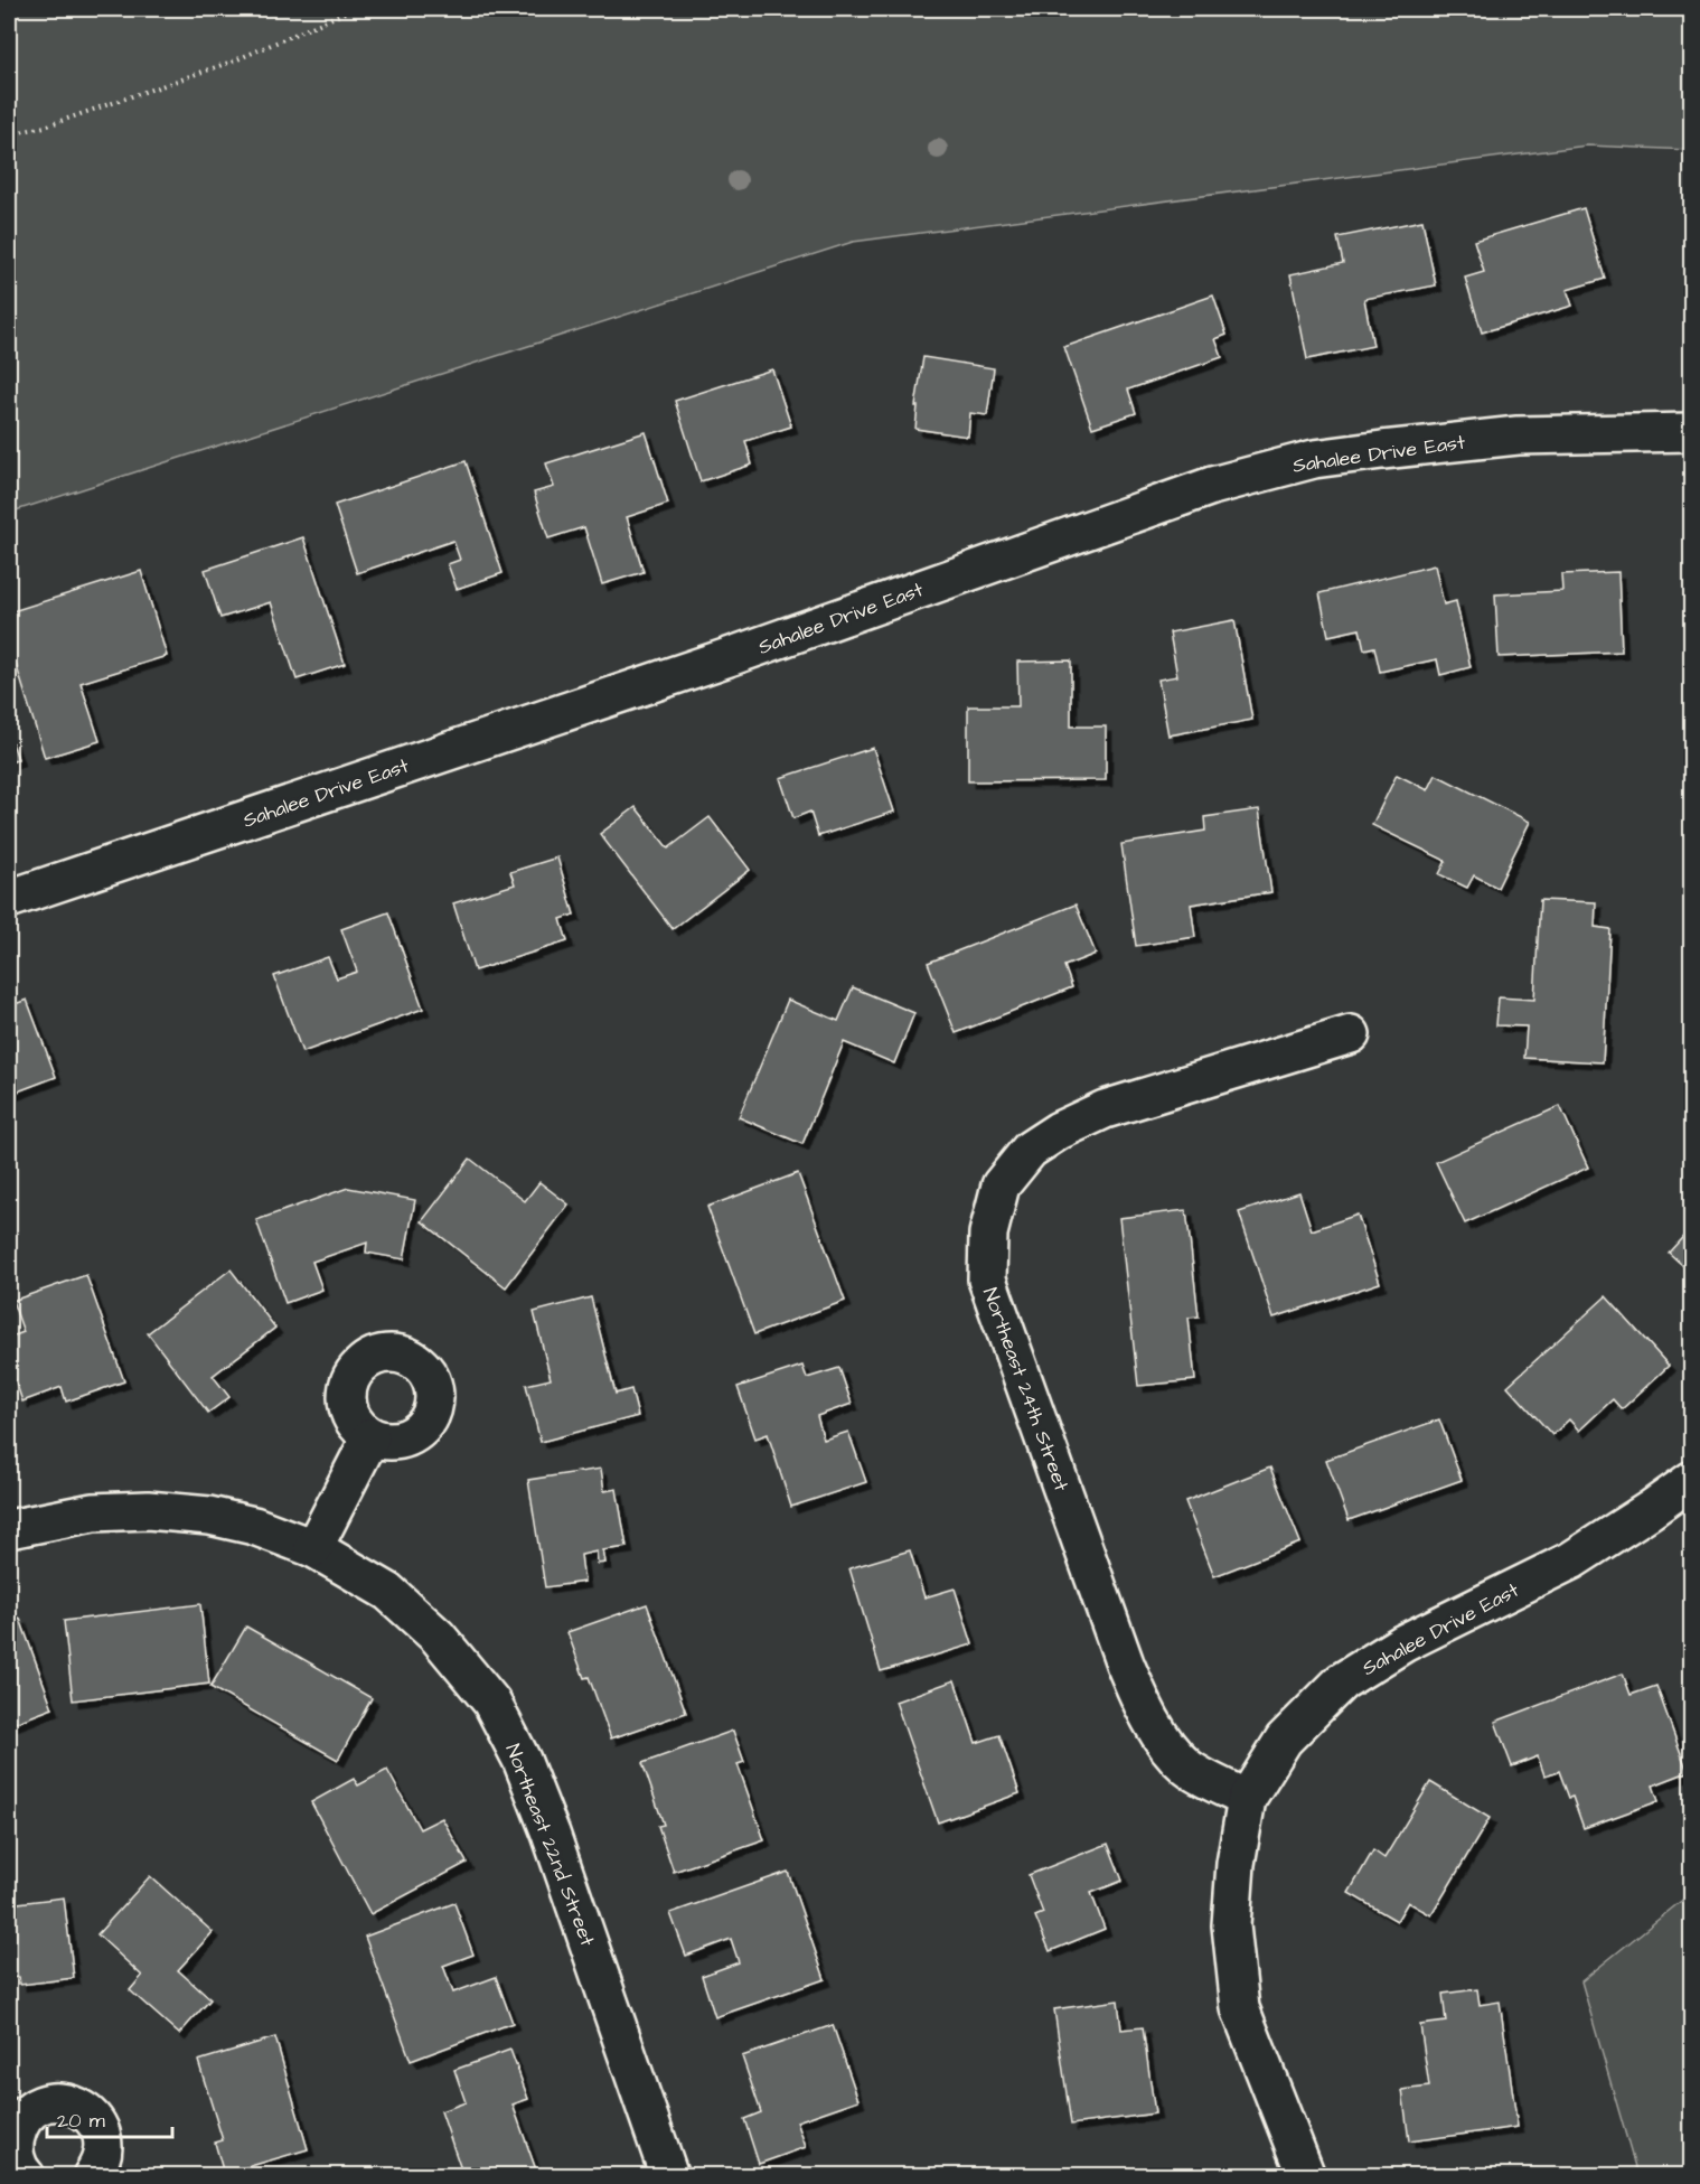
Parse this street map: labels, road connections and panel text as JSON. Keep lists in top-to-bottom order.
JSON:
{
  "streets": {
    "street": ["Sahalee Drive East", "Northeast 24th Street", "Northeast 22nd Street"]
  },
  "crossings": [
    ["Sahalee Drive East", "Northeast 24th Street"]
  ],
  "scale_bar": "20 m"
}
